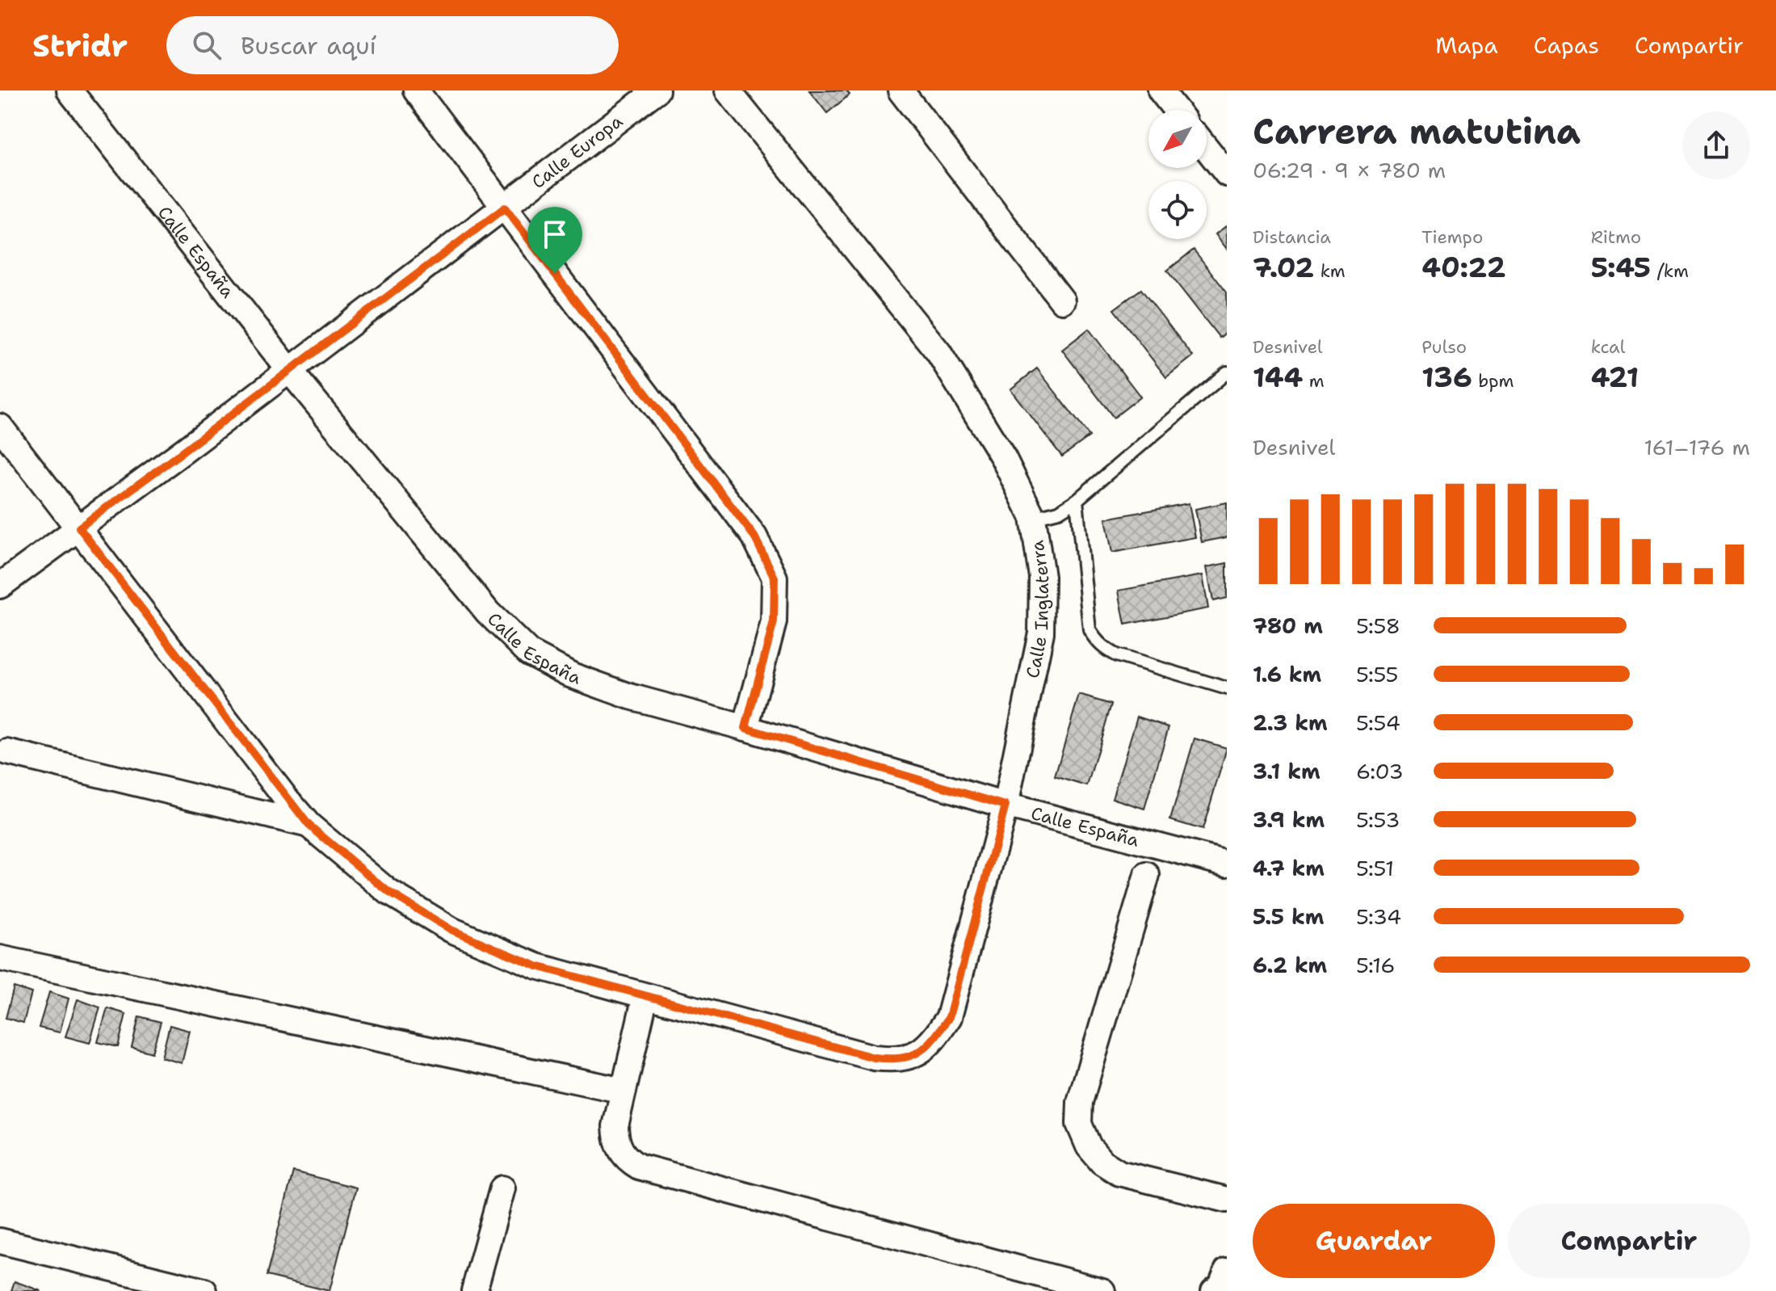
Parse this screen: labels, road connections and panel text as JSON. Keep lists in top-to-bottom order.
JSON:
{
  "streets": {
    "street": ["Calle Europa", "Calle España", "Calle Inglaterra"]
  },
  "crossings": [
    ["Calle Europa", "Calle España"],
    ["Calle España", "Calle Inglaterra"]
  ],
  "north": "bottom left",
  "page": {
    "header": "Stridr",
    "search": "Buscar aquí",
    "nav": ["Mapa", "Capas", "Compartir"],
    "heading": ["Carrera matutina", "06:29 · 9 × 780 m"],
    "stats": [
      ["Distancia", "7.02 km"],
      ["Tiempo", "40:22"],
      ["Ritmo", "5:45 /km"],
      ["Desnivel", "144 m"],
      ["Pulso", "136 bpm"],
      ["kcal", "421"]
    ],
    "chart": ["Desnivel", "161–176 m"],
    "list": [
      {
        "name": "780 m",
        "note": "5:58"
      },
      {
        "name": "1.6 km",
        "note": "5:55"
      },
      {
        "name": "2.3 km",
        "note": "5:54"
      },
      {
        "name": "3.1 km",
        "note": "6:03"
      },
      {
        "name": "3.9 km",
        "note": "5:53"
      },
      {
        "name": "4.7 km",
        "note": "5:51"
      },
      {
        "name": "5.5 km",
        "note": "5:34"
      },
      {
        "name": "6.2 km",
        "note": "5:16"
      }
    ],
    "buttons": ["Guardar", "Compartir"]
  }
}
